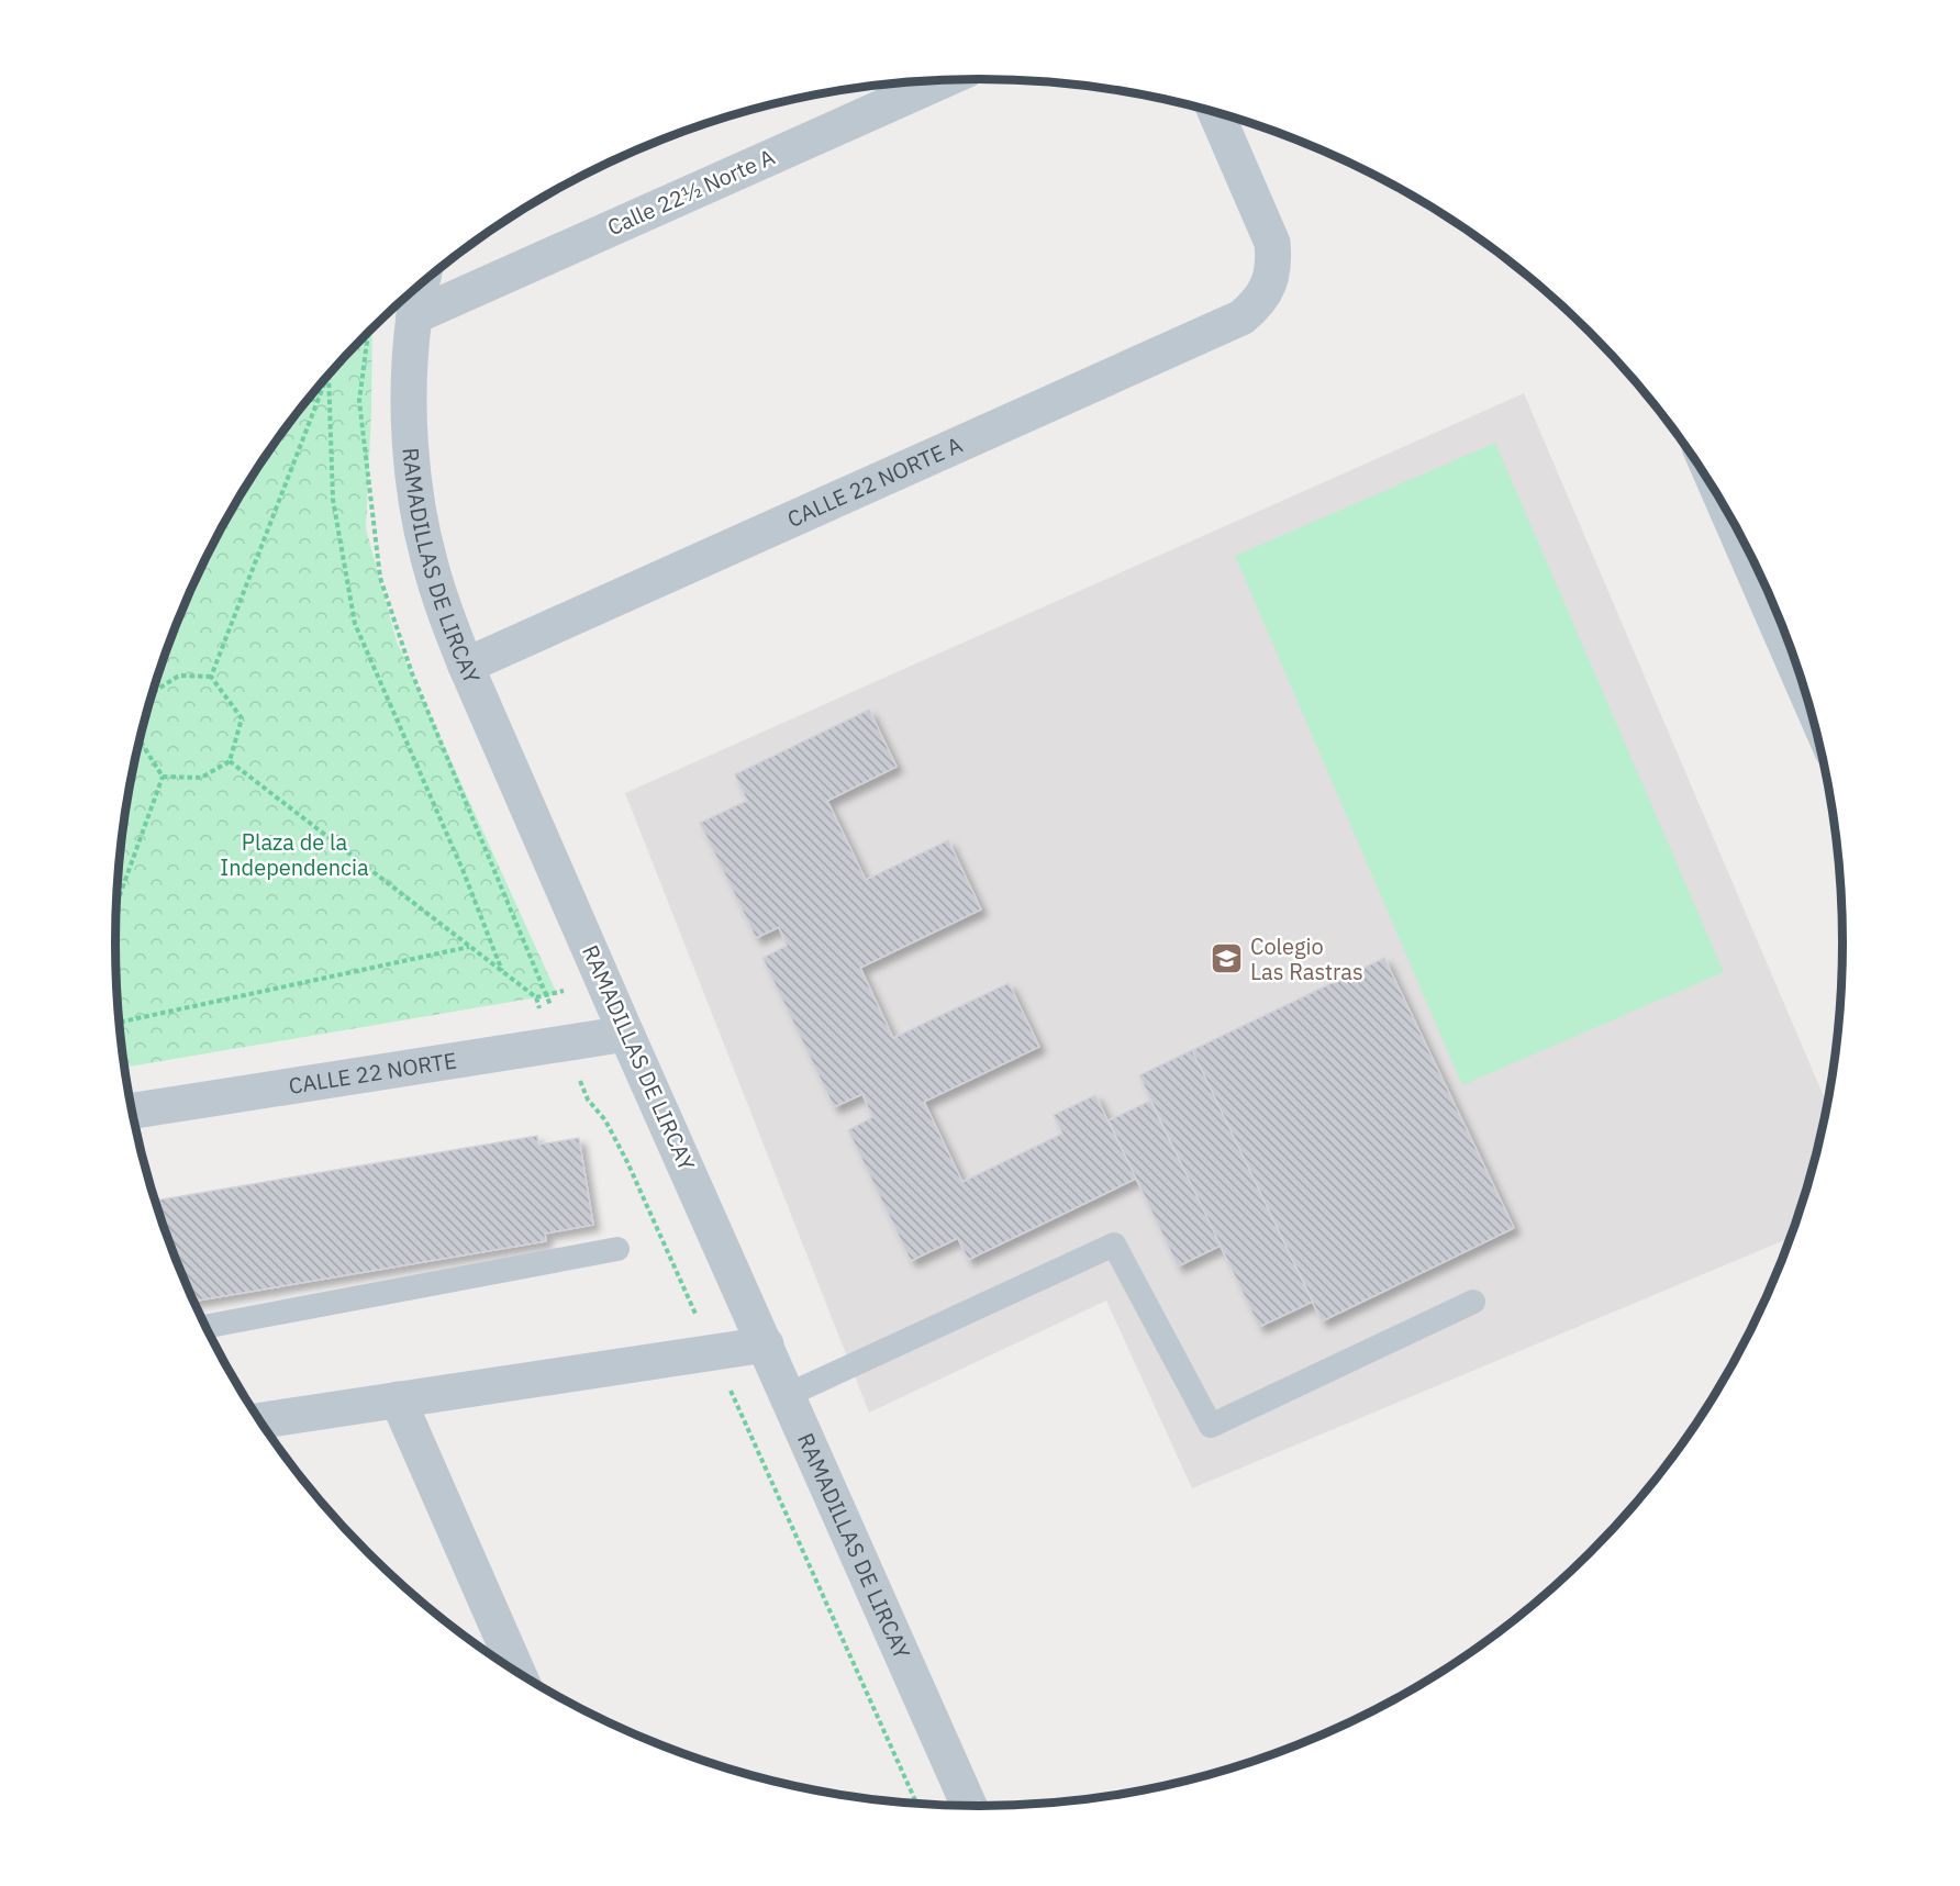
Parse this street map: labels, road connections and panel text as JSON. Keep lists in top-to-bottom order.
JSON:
{
  "streets": {
    "street": [
      "Calle 22½ Norte A",
      "CALLE 22 NORTE A",
      "RAMADILLAS DE LIRCAY",
      "CALLE 22 NORTE"
    ]
  },
  "crossings": [
    ["Calle 22½ Norte A", "RAMADILLAS DE LIRCAY"],
    ["CALLE 22 NORTE A", "RAMADILLAS DE LIRCAY"],
    ["RAMADILLAS DE LIRCAY", "CALLE 22 NORTE"]
  ],
  "parks": ["Plaza de la Independencia"],
  "places": {
    "school or university": ["Colegio Las Rastras"]
  }
}
